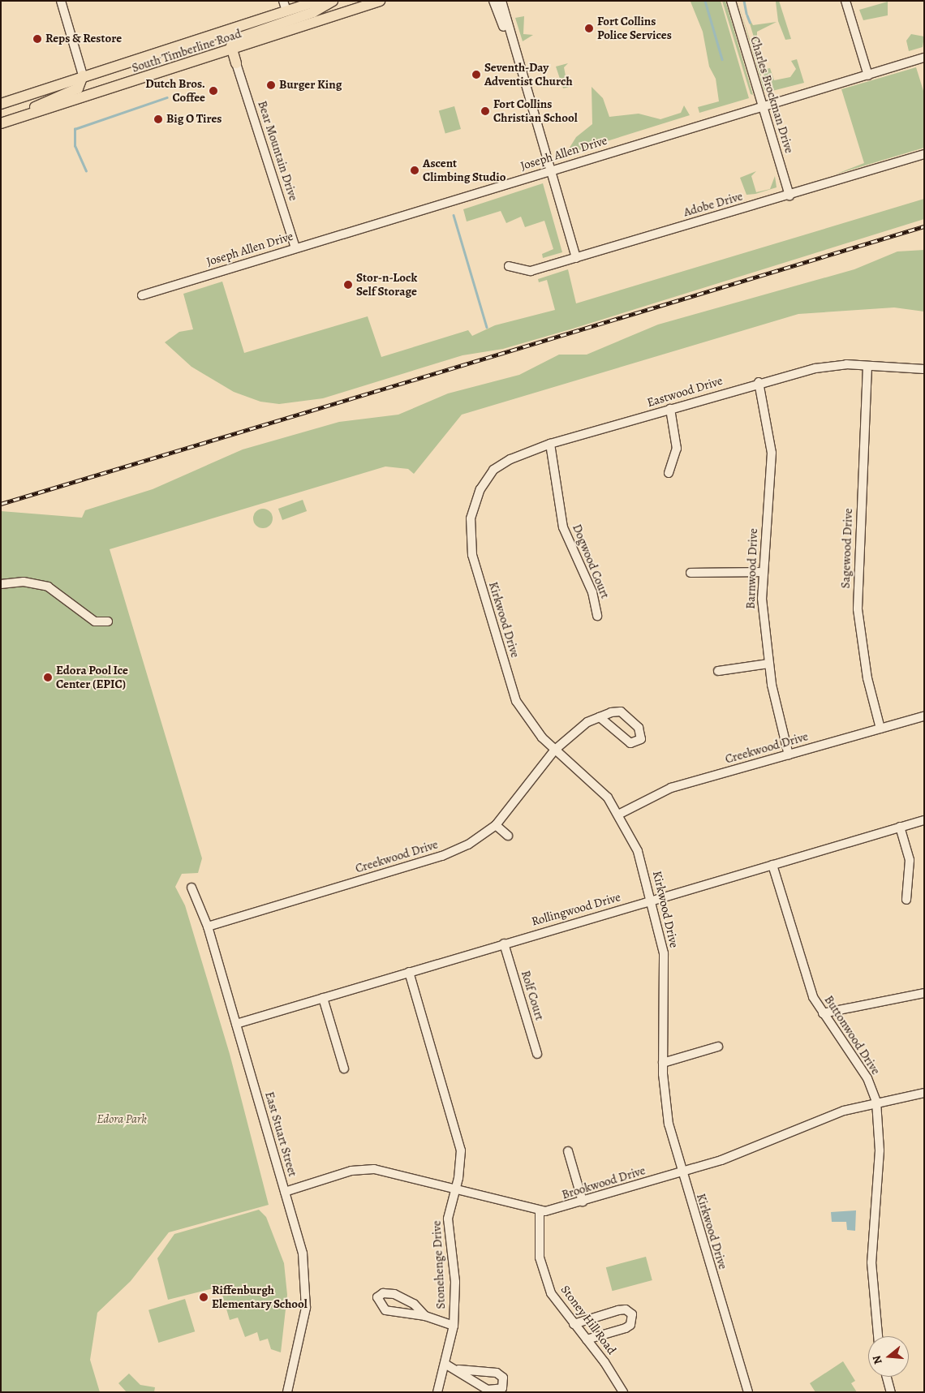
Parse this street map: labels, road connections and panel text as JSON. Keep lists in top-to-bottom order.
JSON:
{
  "streets": {
    "main road": ["South Timberline Road"],
    "street": [
      "Charles Brockman Drive",
      "Bear Mountain Drive",
      "Joseph Allen Drive",
      "Adobe Drive",
      "Eastwood Drive",
      "Sagewood Drive",
      "Dogwood Court",
      "Barnwood Drive",
      "Kirkwood Drive",
      "Creekwood Drive",
      "Rollingwood Drive",
      "Rolf Court",
      "Buttonwood Drive",
      "East Stuart Street",
      "Brookwood Drive",
      "Stonehenge Drive",
      "Stoney Hill Road"
    ]
  },
  "crossings": [
    ["Charles Brockman Drive", "Joseph Allen Drive"],
    ["Charles Brockman Drive", "Adobe Drive"],
    ["Bear Mountain Drive", "Joseph Allen Drive"],
    ["Eastwood Drive", "Sagewood Drive"],
    ["Eastwood Drive", "Dogwood Court"],
    ["Eastwood Drive", "Barnwood Drive"],
    ["Eastwood Drive", "Kirkwood Drive"],
    ["Sagewood Drive", "Creekwood Drive"],
    ["Barnwood Drive", "Creekwood Drive"],
    ["Kirkwood Drive", "Creekwood Drive"],
    ["Kirkwood Drive", "Rollingwood Drive"],
    ["Kirkwood Drive", "Brookwood Drive"],
    ["Creekwood Drive", "East Stuart Street"],
    ["Rollingwood Drive", "Rolf Court"],
    ["Rollingwood Drive", "Buttonwood Drive"],
    ["Rollingwood Drive", "East Stuart Street"],
    ["Rollingwood Drive", "Stonehenge Drive"],
    ["Buttonwood Drive", "Brookwood Drive"],
    ["East Stuart Street", "Brookwood Drive"],
    ["Brookwood Drive", "Stonehenge Drive"],
    ["Brookwood Drive", "Stoney Hill Road"]
  ],
  "parks": ["Edora Park"],
  "places": [
    "Fort Collins Police Services",
    "Reps & Restore",
    "Seventh-Day Adventist Church",
    "Burger King",
    "Dutch Bros. Coffee",
    "Fort Collins Christian School",
    "Big O Tires",
    "Ascent Climbing Studio",
    "Stor-n-Lock Self Storage",
    "Edora Pool Ice Center (EPIC)",
    "Riffenburgh Elementary School"
  ],
  "north": "left"
}
